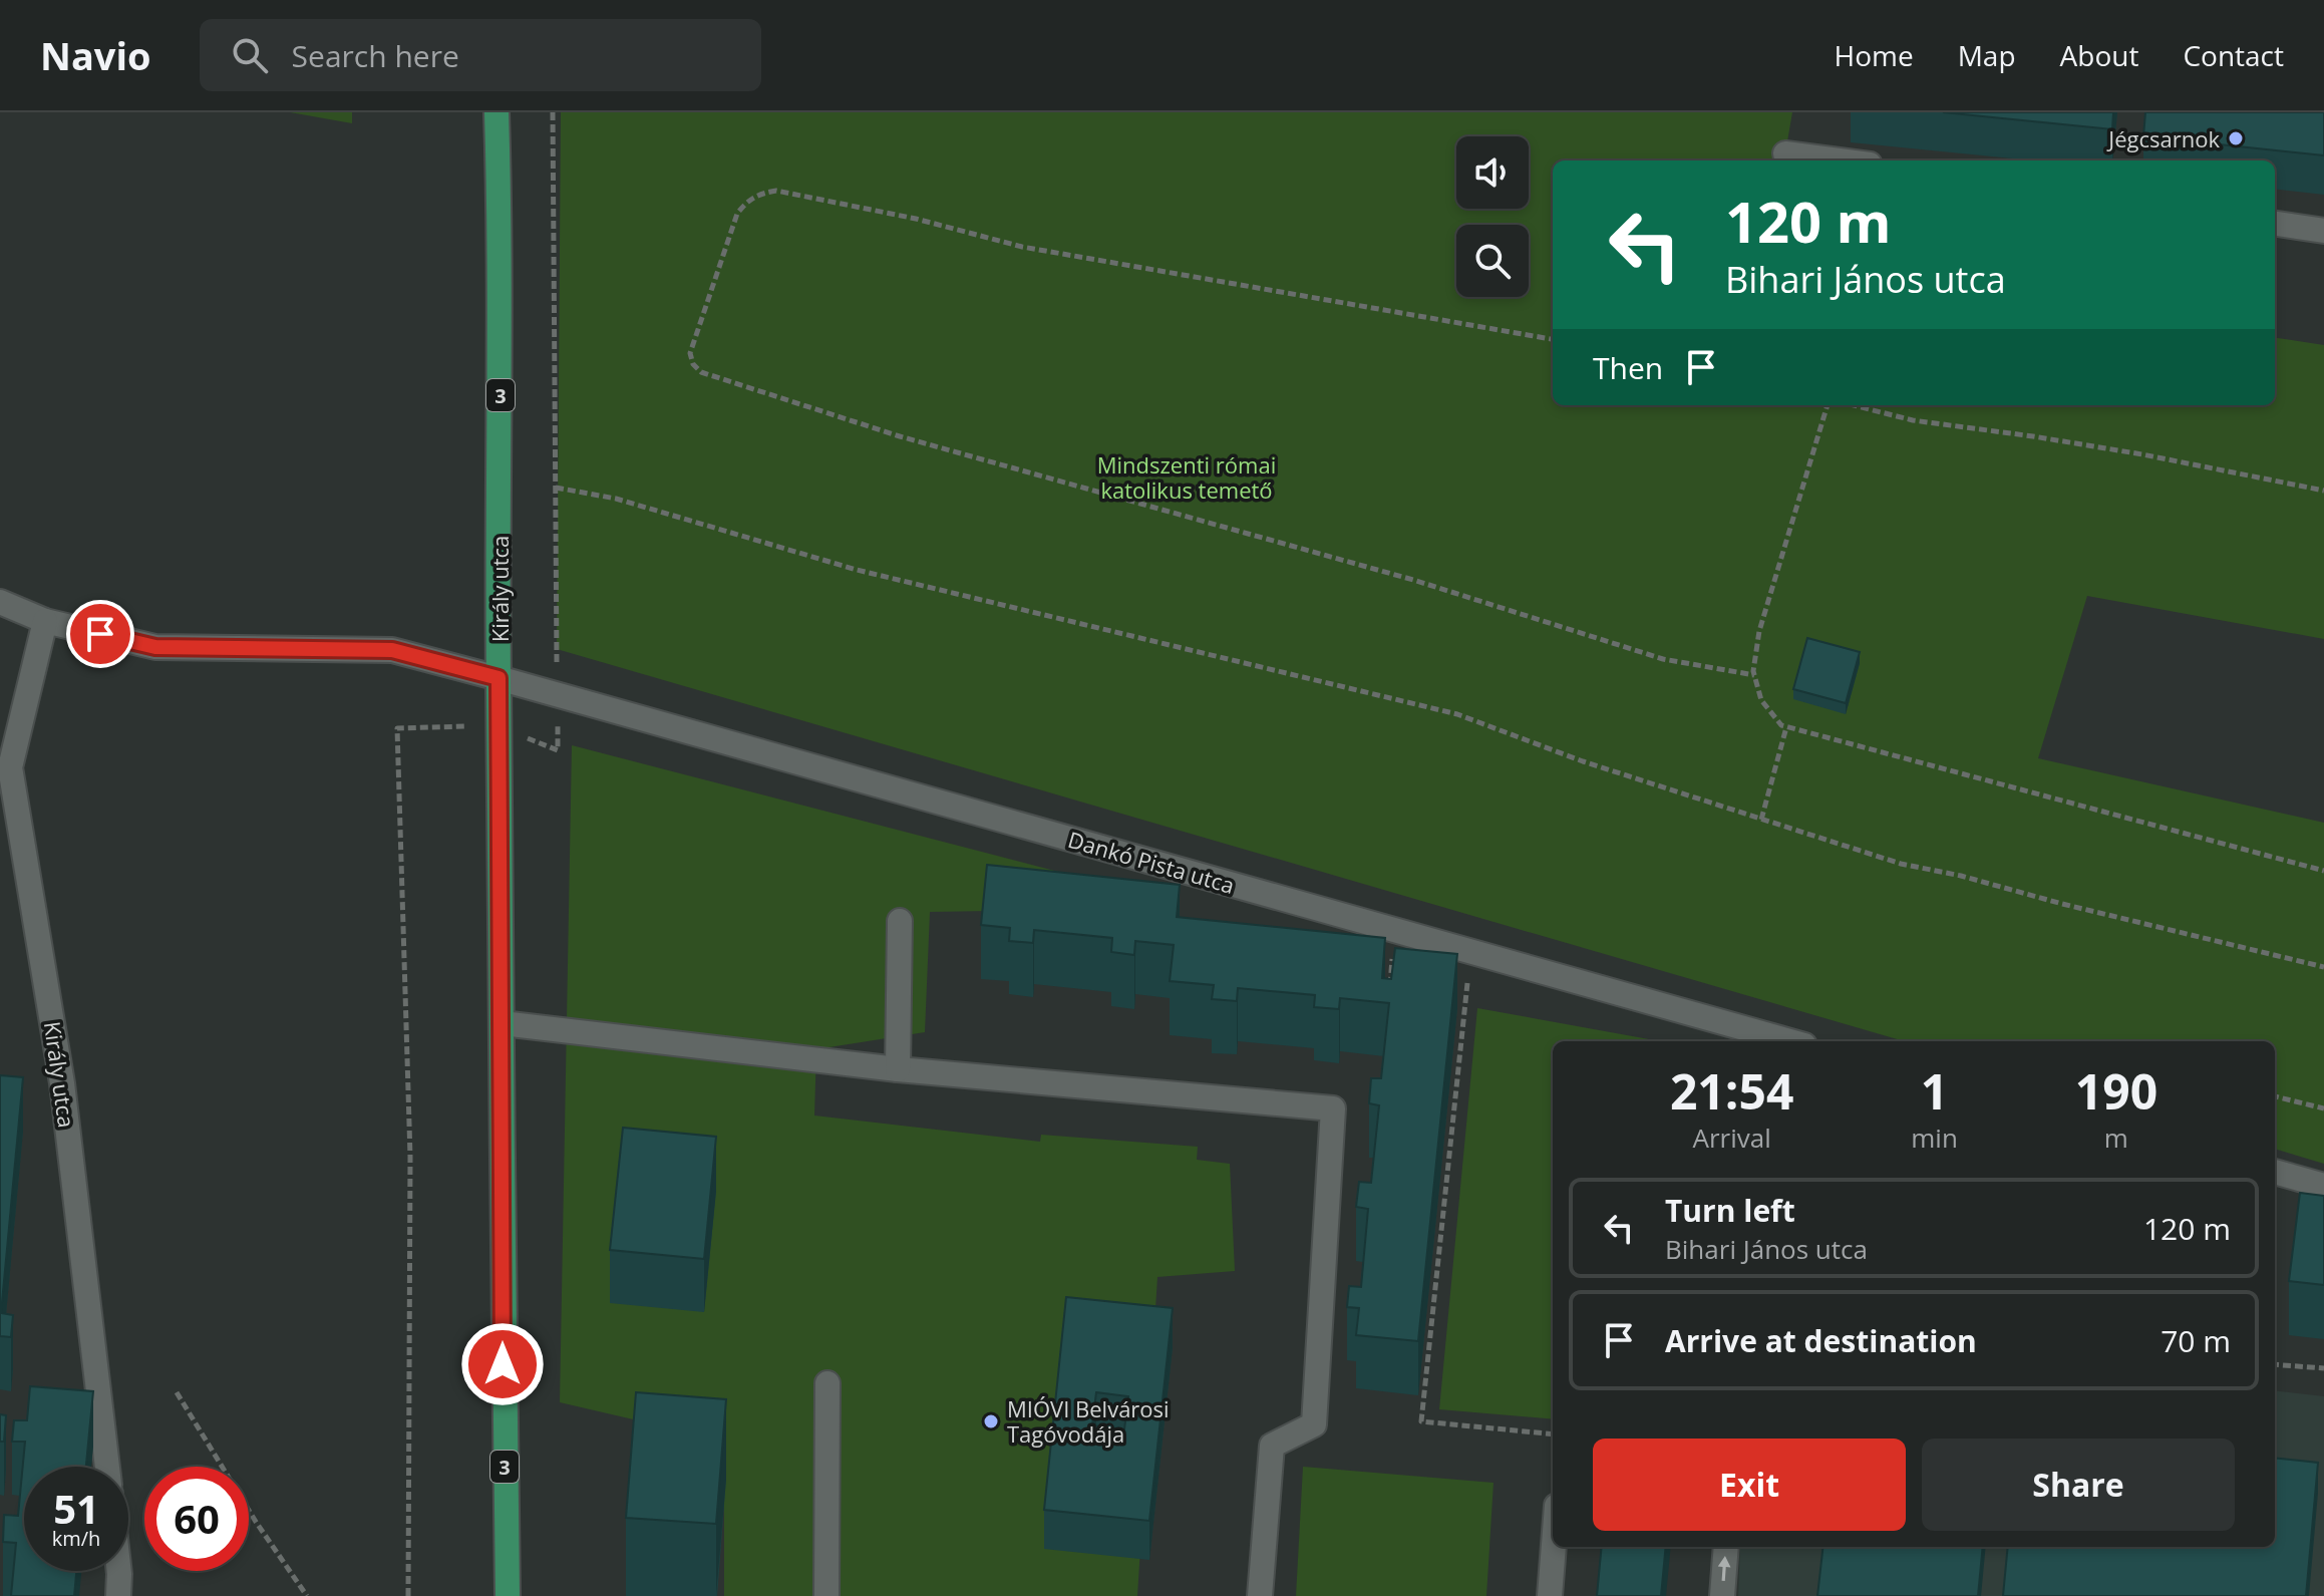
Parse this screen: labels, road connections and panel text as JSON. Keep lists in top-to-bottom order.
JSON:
{
  "streets": {
    "main road": ["3", "Király utca"],
    "street": ["Dankó Pista utca"]
  },
  "crossings": [
    ["Király utca", "Dankó Pista utca"]
  ],
  "parks": ["Mindszenti római katolikus temető"],
  "places": ["Jégcsarnok", "MIÓVI Belvárosi Tagóvodája"],
  "page": {
    "header": "Navio",
    "search": "Search here",
    "nav": [
      "Home",
      "Map",
      "About",
      "Contact"
    ],
    "turn": ["120 m", "Bihari János utca"],
    "then": "Then",
    "eta": [
      "21:54",
      "Arrival",
      "1",
      "min",
      "190",
      "m"
    ],
    "list": [
      {
        "name": "Turn left",
        "note": "Bihari János utca",
        "value": "120 m"
      },
      {
        "name": "Arrive at destination",
        "value": "70 m"
      }
    ],
    "buttons": ["Exit", "Share"],
    "speed": "51 km/h",
    "limit": "60"
  }
}
